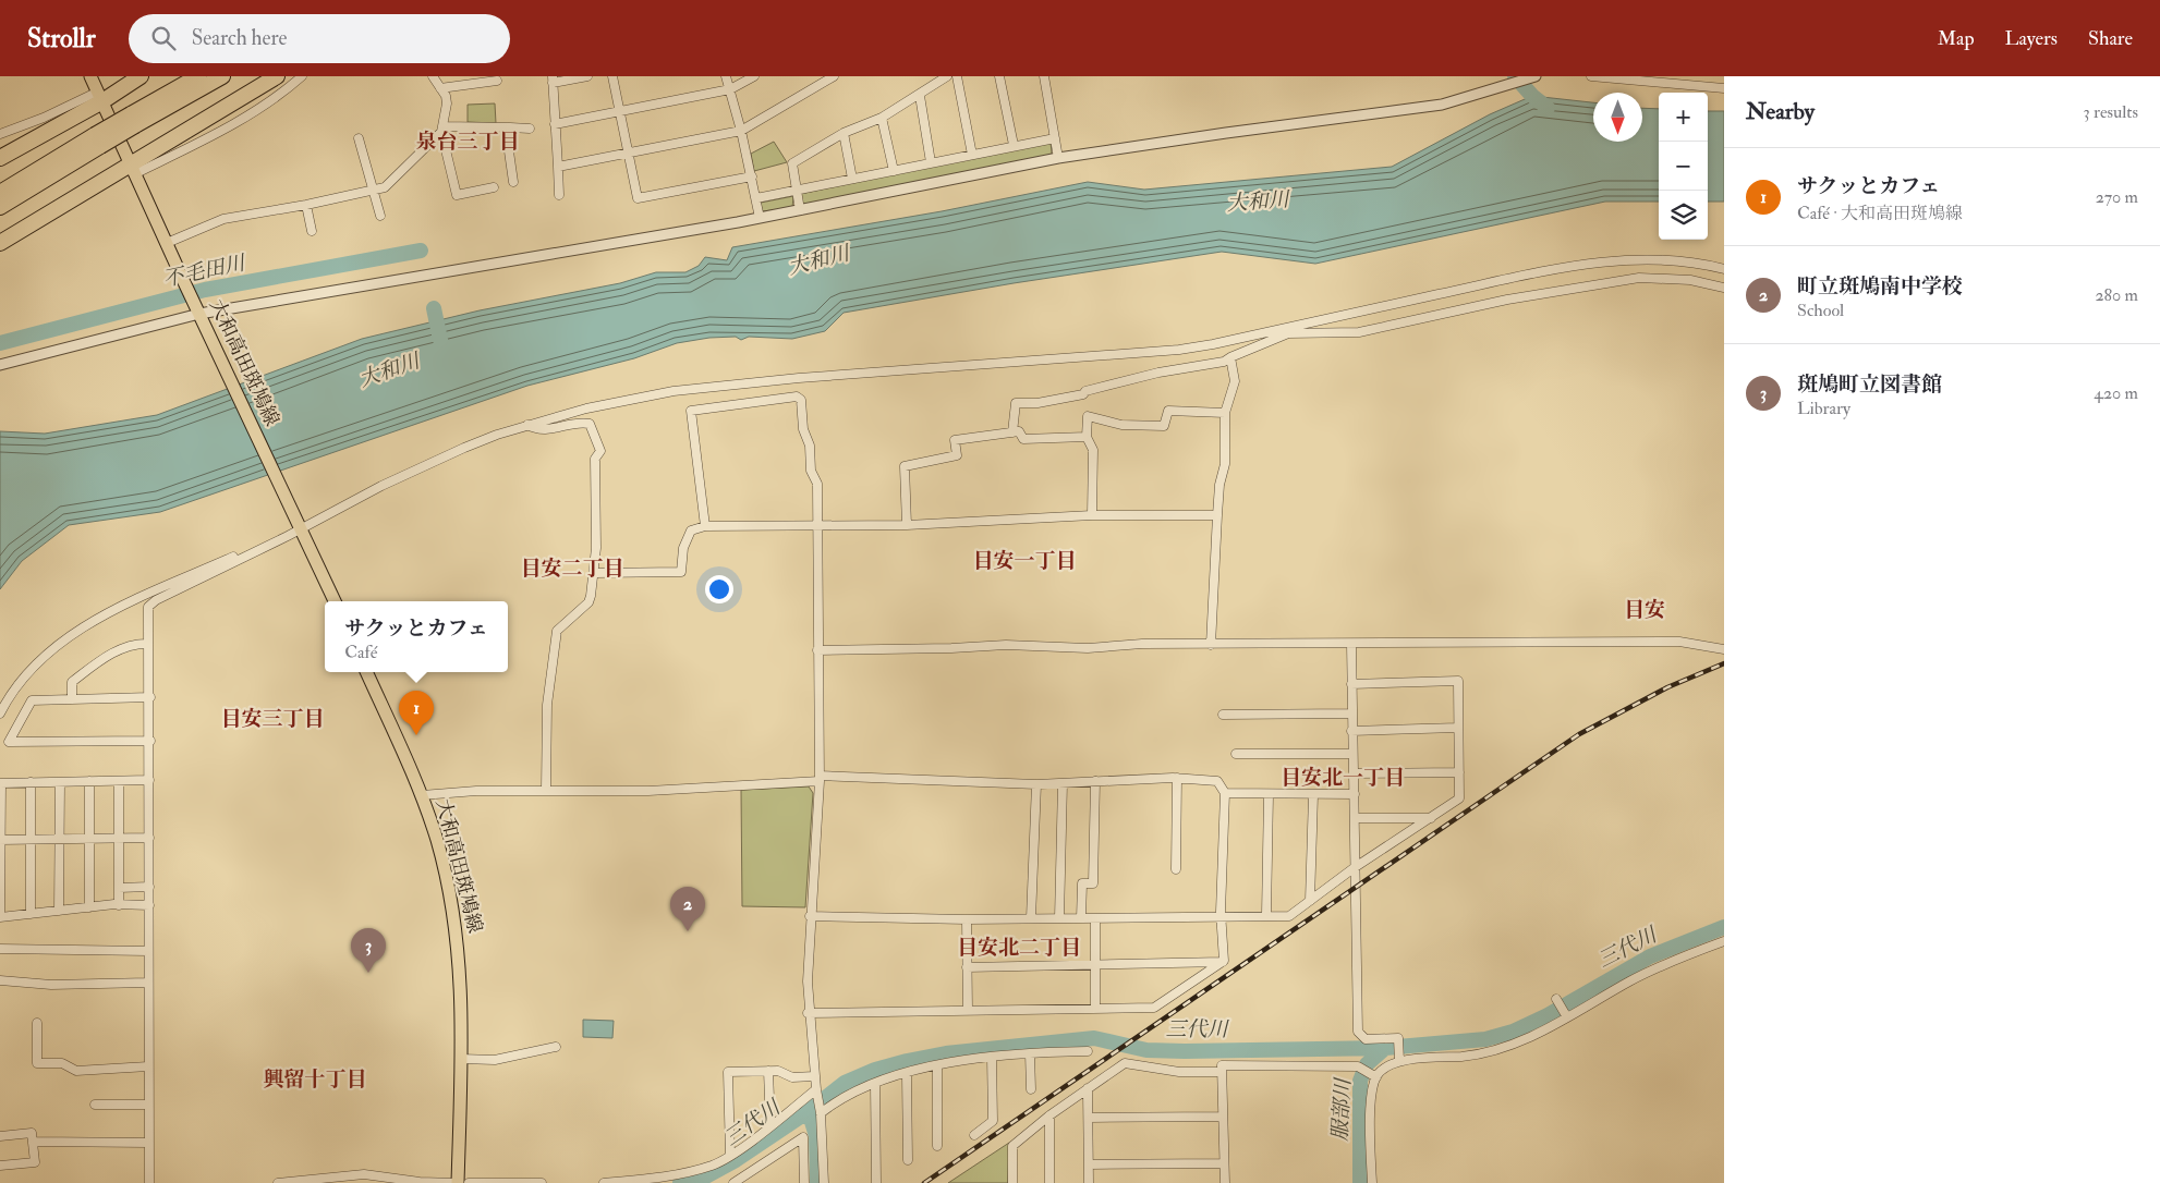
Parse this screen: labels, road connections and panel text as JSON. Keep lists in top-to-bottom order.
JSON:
{
  "streets": {
    "main road": ["大和高田斑鳩線"]
  },
  "districts": [
    "泉台三丁目",
    "目安一丁目",
    "目安二丁目",
    "目安",
    "目安三丁目",
    "目安北一丁目",
    "目安北二丁目",
    "興留十丁目"
  ],
  "water": [
    "大和川",
    "不毛田川",
    "三代川",
    "服部川"
  ],
  "north": "bottom",
  "page": {
    "header": "Strollr",
    "search": "Search here",
    "nav": ["Map", "Layers", "Share"],
    "heading": ["Nearby", "3 results"],
    "map_buttons": ["+", "−"],
    "list": [
      {
        "mark": "1",
        "name": "サクッとカフェ",
        "note": "Café · 大和高田斑鳩線",
        "value": "270 m"
      },
      {
        "mark": "2",
        "name": "町立斑鳩南中学校",
        "note": "School",
        "value": "280 m"
      },
      {
        "mark": "3",
        "name": "斑鳩町立図書館",
        "note": "Library",
        "value": "420 m"
      }
    ],
    "popup": ["サクッとカフェ", "Café"],
    "pins": ["1", "2", "3"]
  }
}
